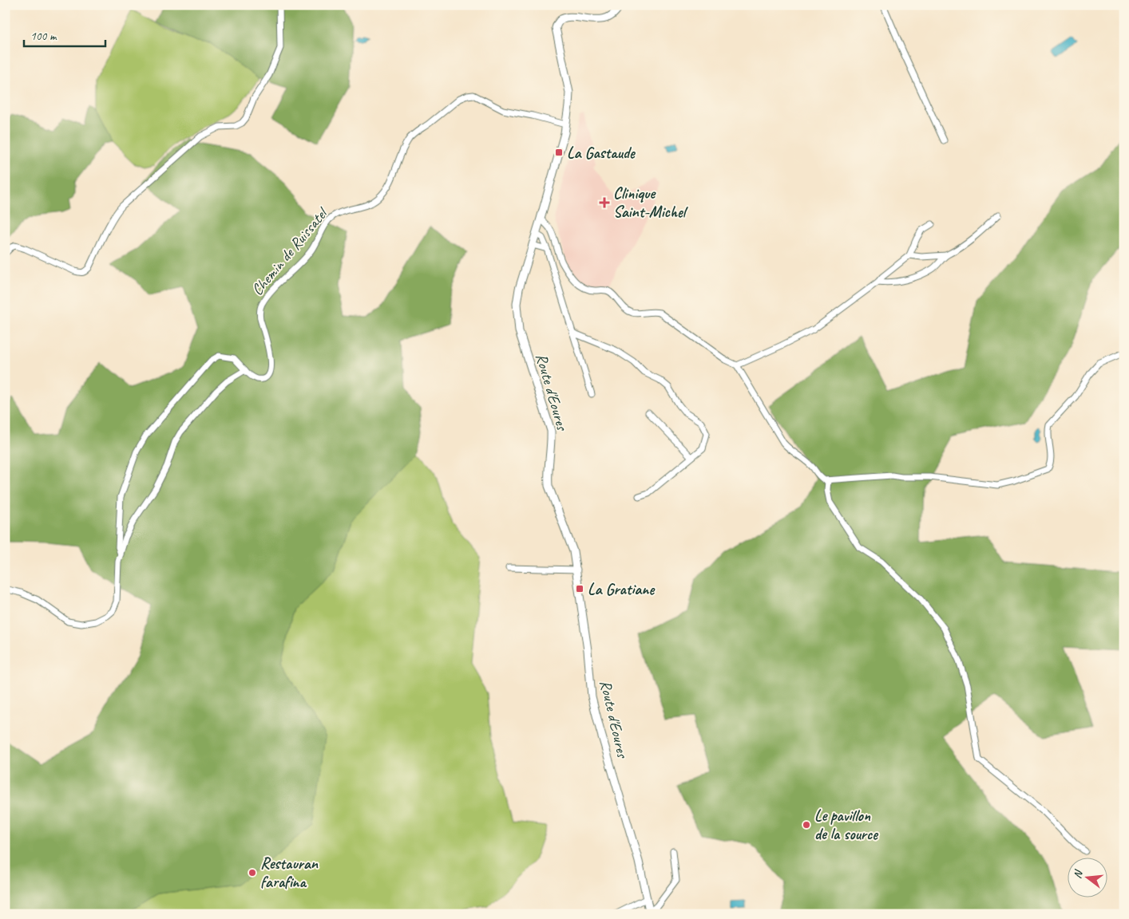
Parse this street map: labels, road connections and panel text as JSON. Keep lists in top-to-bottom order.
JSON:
{
  "streets": {
    "street": ["Chemin de Ruissatel", "Route d'Eoures"]
  },
  "crossings": [
    ["Chemin de Ruissatel", "Route d'Eoures"]
  ],
  "places": {
    "transit": ["La Gastaude", "La Gratiane"],
    "health": ["Clinique Saint-Michel"],
    "other": ["Le pavillon de la source", "Restauran farafina"]
  },
  "scale_bar": "100 m",
  "north": "left"
}
